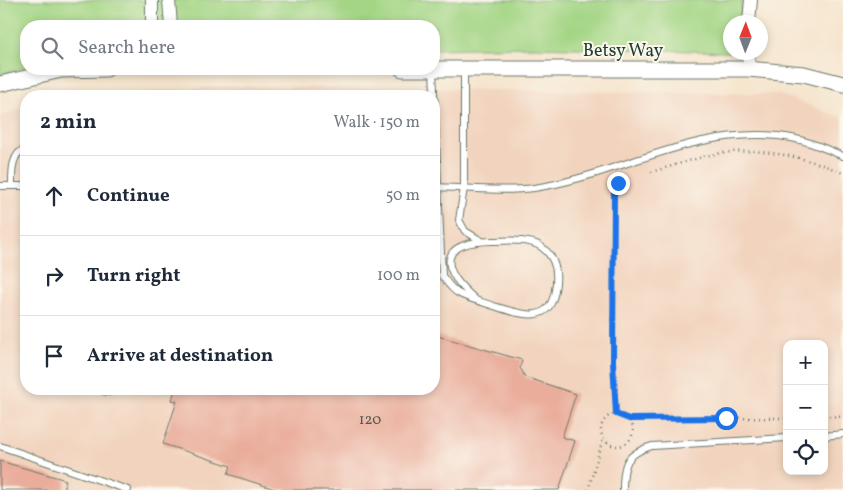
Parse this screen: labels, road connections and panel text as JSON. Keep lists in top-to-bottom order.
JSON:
{
  "streets": {
    "street": ["Betsy Way"]
  },
  "house_numbers": ["120"],
  "north": "top",
  "page": {
    "search": "Search here",
    "heading": ["2 min", "Walk · 150 m"],
    "list": [
      ["Continue", "50 m"],
      ["Turn right", "100 m"],
      "Arrive at destination"
    ],
    "map_buttons": ["+", "−"]
  }
}
